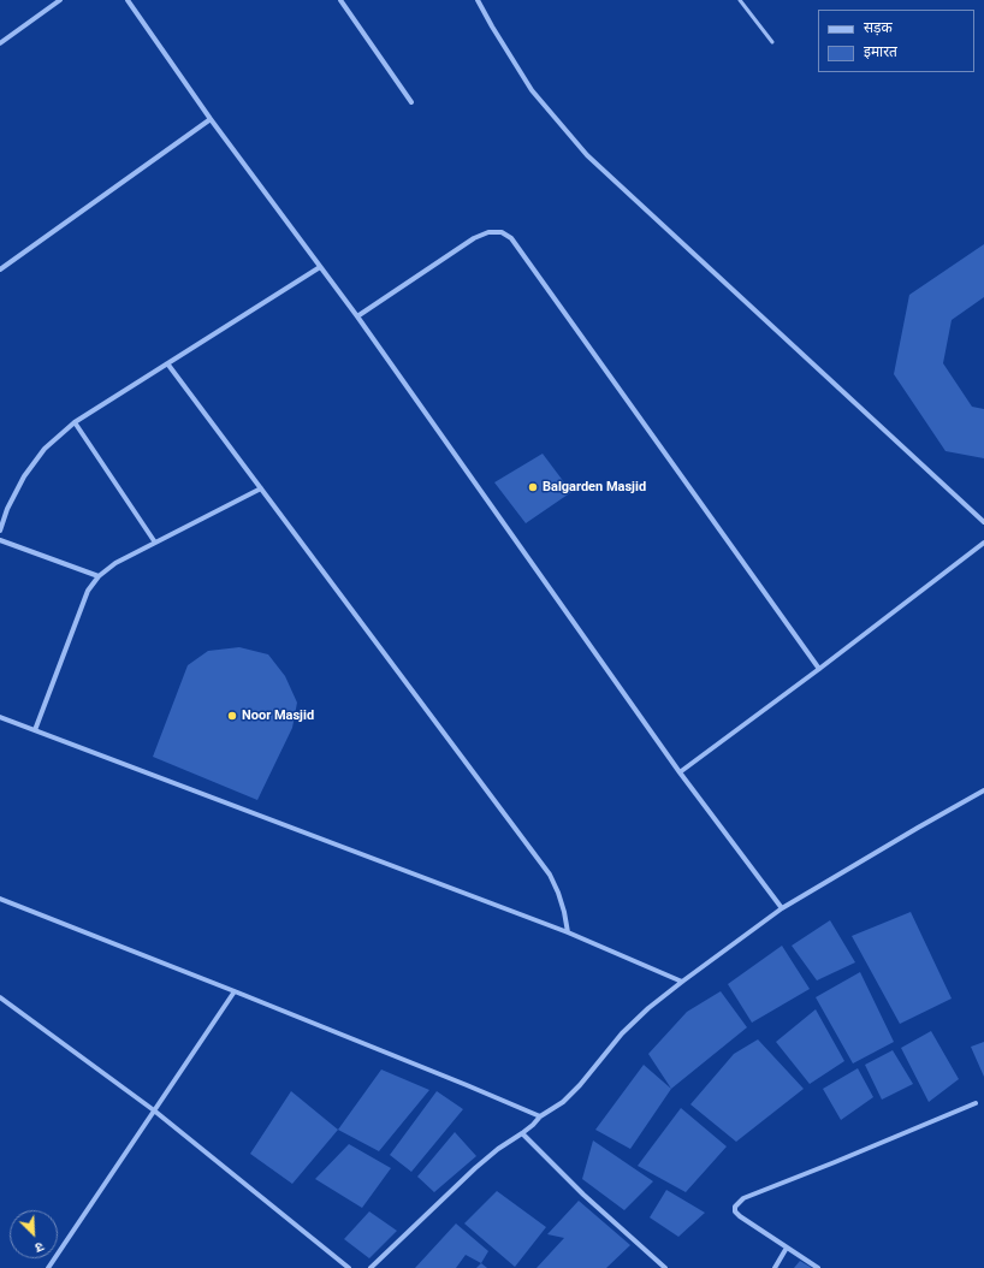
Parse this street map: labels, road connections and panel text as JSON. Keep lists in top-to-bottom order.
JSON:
{
  "places": ["Balgarden Masjid", "Noor Masjid"],
  "legend": ["सड़क", "इमारत"],
  "north": "bottom right"
}
